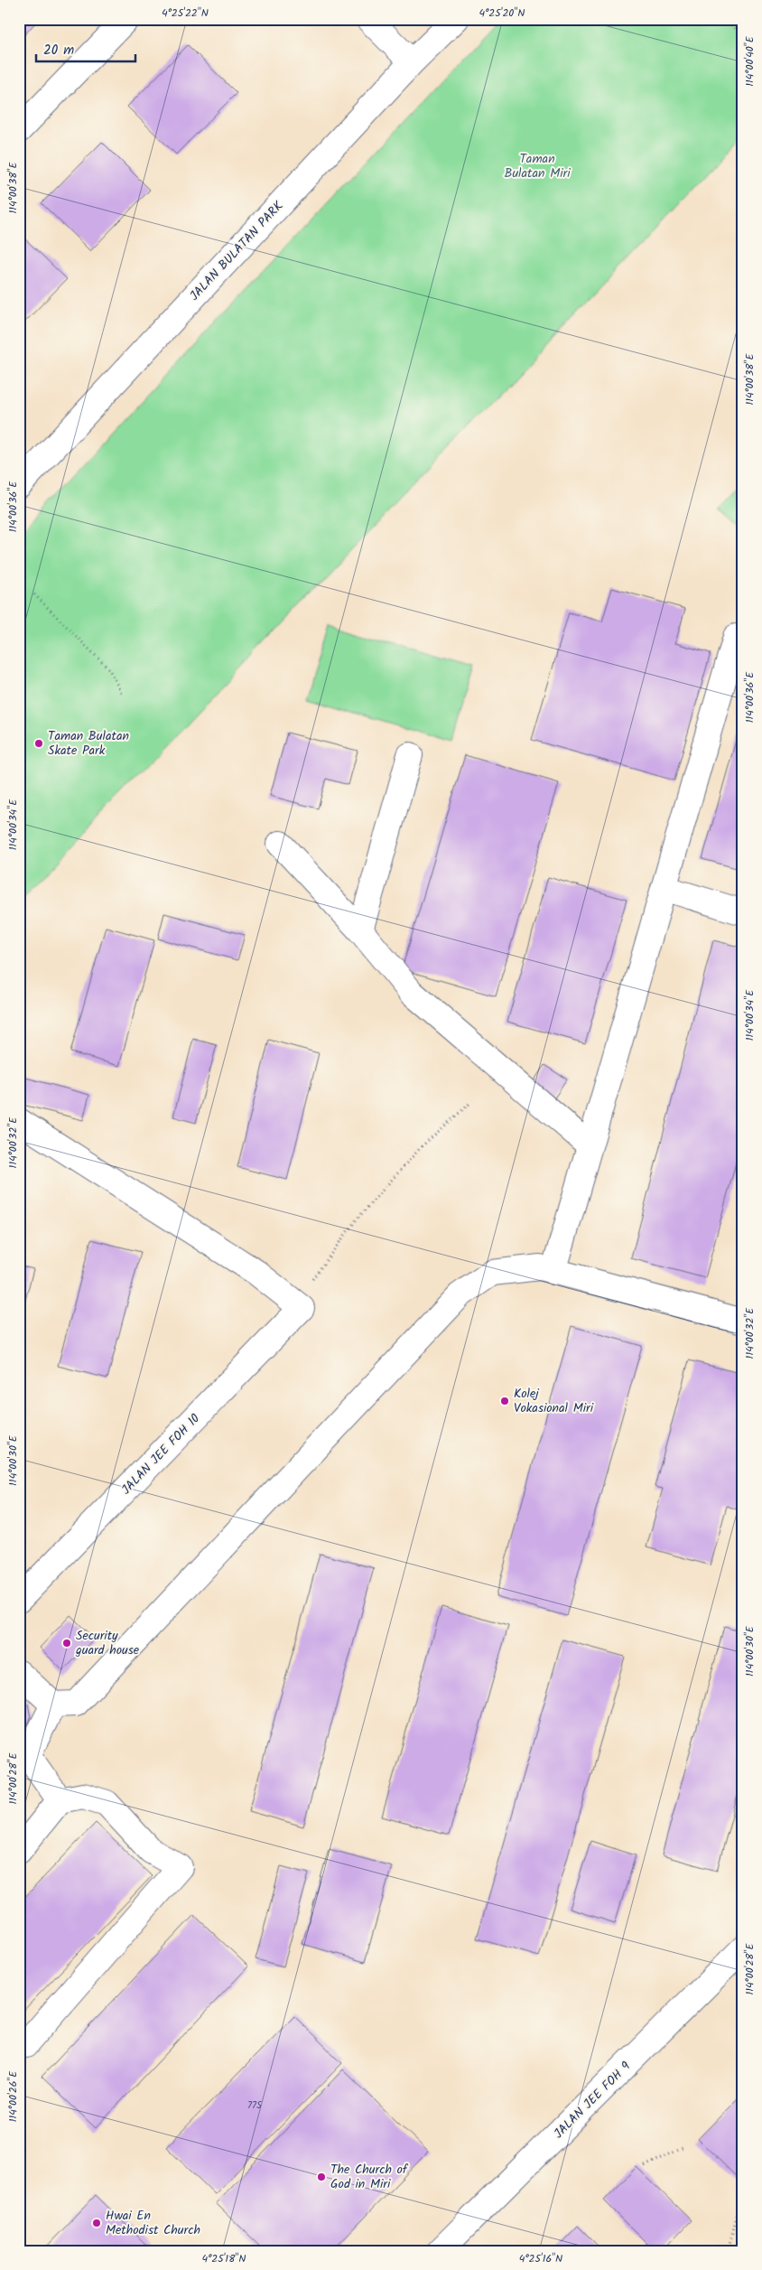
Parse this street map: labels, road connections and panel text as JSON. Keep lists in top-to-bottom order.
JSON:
{
  "streets": {
    "street": ["JALAN BULATAN PARK", "JALAN JEE FOH 10", "JALAN JEE FOH 9"]
  },
  "parks": ["Taman Bulatan Miri"],
  "places": [
    "Taman Bulatan Skate Park",
    "Kolej Vokasional Miri",
    "Security guard house",
    "The Church of God in Miri",
    "Hwai En Methodist Church"
  ],
  "house_numbers": ["775"],
  "scale_bar": "20 m",
  "coordinates": [
    "4°25'22\"N",
    "4°25'20\"N",
    "114°00'40\"E",
    "114°00'38\"E",
    "114°00'36\"E",
    "114°00'34\"E",
    "114°00'32\"E",
    "114°00'30\"E",
    "114°00'28\"E",
    "114°00'26\"E",
    "4°25'18\"N",
    "4°25'16\"N"
  ]
}
